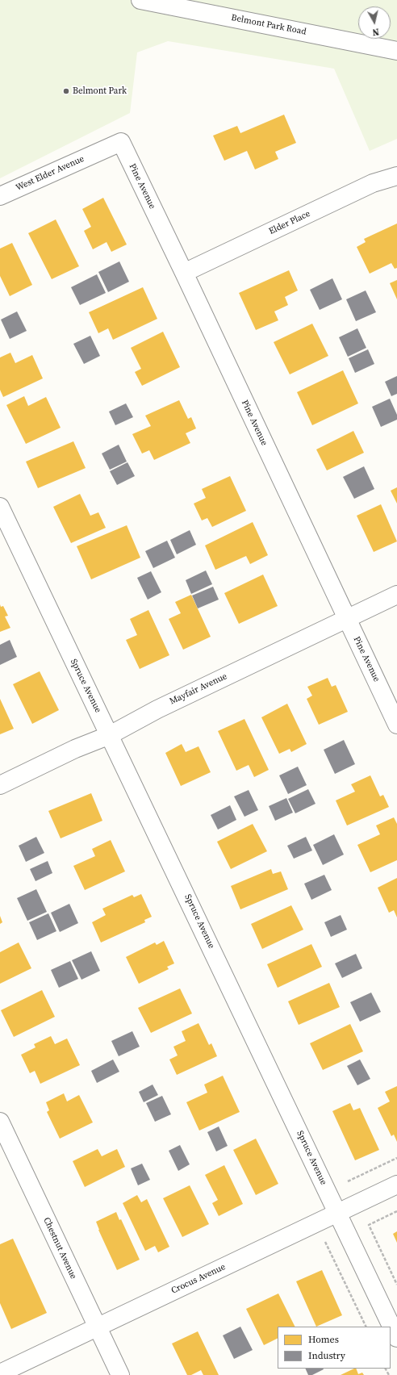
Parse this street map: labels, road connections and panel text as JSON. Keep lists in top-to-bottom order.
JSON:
{
  "streets": {
    "street": [
      "Belmont Park Road",
      "West Elder Avenue",
      "Pine Avenue",
      "Elder Place",
      "Spruce Avenue",
      "Mayfair Avenue",
      "Chestnut Avenue",
      "Crocus Avenue"
    ]
  },
  "crossings": [
    ["West Elder Avenue", "Pine Avenue"],
    ["Pine Avenue", "Elder Place"],
    ["Pine Avenue", "Mayfair Avenue"],
    ["Spruce Avenue", "Mayfair Avenue"],
    ["Spruce Avenue", "Crocus Avenue"],
    ["Chestnut Avenue", "Crocus Avenue"]
  ],
  "places": ["Belmont Park"],
  "legend": ["Homes", "Industry"],
  "north": "bottom"
}
